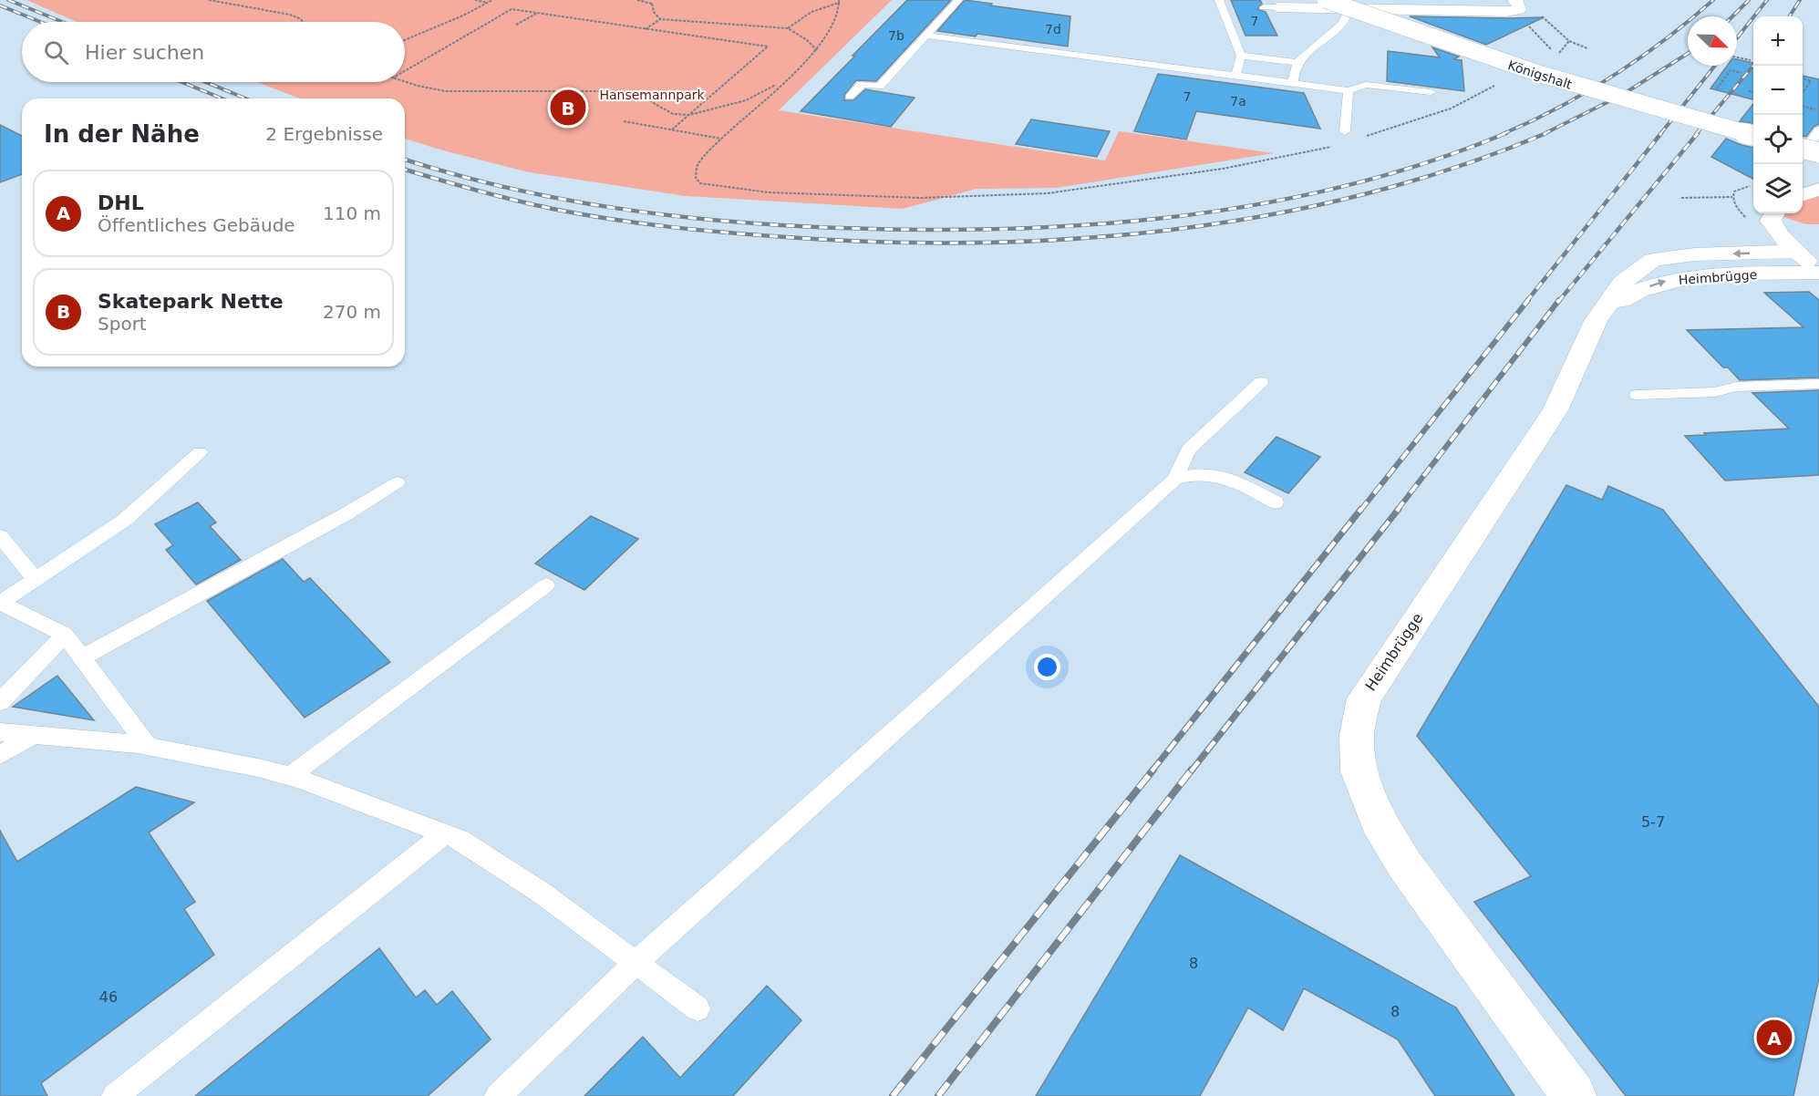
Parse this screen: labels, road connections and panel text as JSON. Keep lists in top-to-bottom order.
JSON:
{
  "streets": {
    "street": ["Königshalt", "Heimbrügge"]
  },
  "parks": ["Hansemannpark"],
  "house_numbers": [
    "7",
    "7d",
    "7b",
    "7",
    "7a",
    "5-7",
    "8",
    "46",
    "8"
  ],
  "north": "bottom right",
  "page": {
    "map_buttons": ["+", "−"],
    "search": "Hier suchen",
    "pins": ["B", "A"],
    "heading": ["In der Nähe", "2 Ergebnisse"],
    "list": [
      {
        "mark": "A",
        "name": "DHL",
        "note": "Öffentliches Gebäude",
        "value": "110 m"
      },
      {
        "mark": "B",
        "name": "Skatepark Nette",
        "note": "Sport",
        "value": "270 m"
      }
    ]
  }
}
